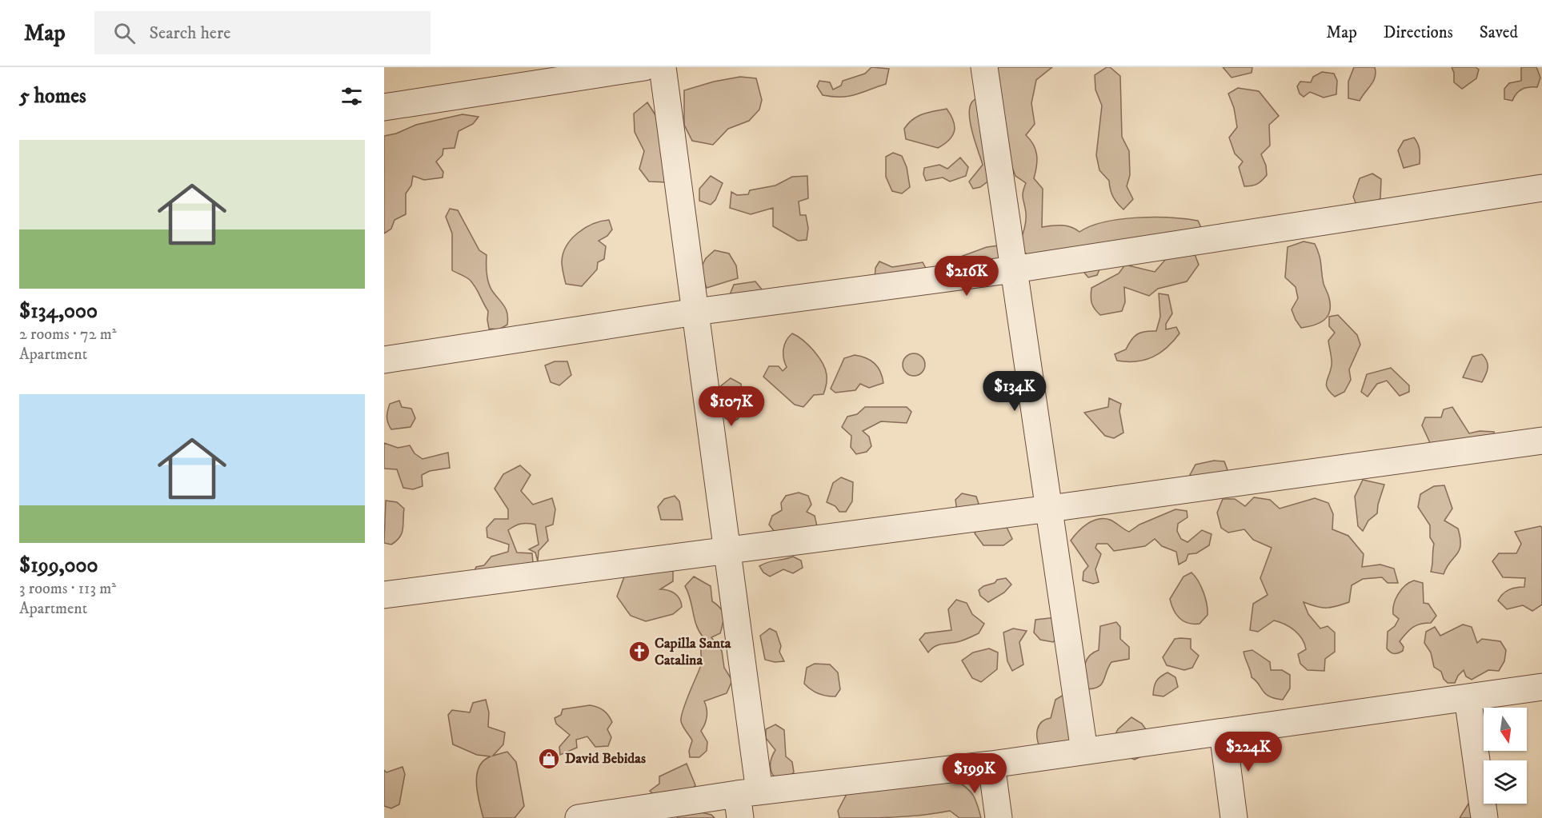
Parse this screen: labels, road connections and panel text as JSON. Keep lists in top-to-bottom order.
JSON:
{
  "places": {
    "church": ["Capilla Santa Catalina"],
    "shop": ["David Bebidas"]
  },
  "north": "bottom",
  "page": {
    "header": "Map",
    "search": "Search here",
    "nav": ["Map", "Directions", "Saved"],
    "heading": "5 homes",
    "list": [
      {
        "name": "$134,000",
        "note": "2 rooms · 72 m² · Apartment"
      },
      {
        "name": "$199,000",
        "note": "3 rooms · 113 m² · Apartment"
      }
    ],
    "price": [
      "$216K",
      "$134K",
      "$107K",
      "$224K",
      "$199K"
    ]
  }
}
